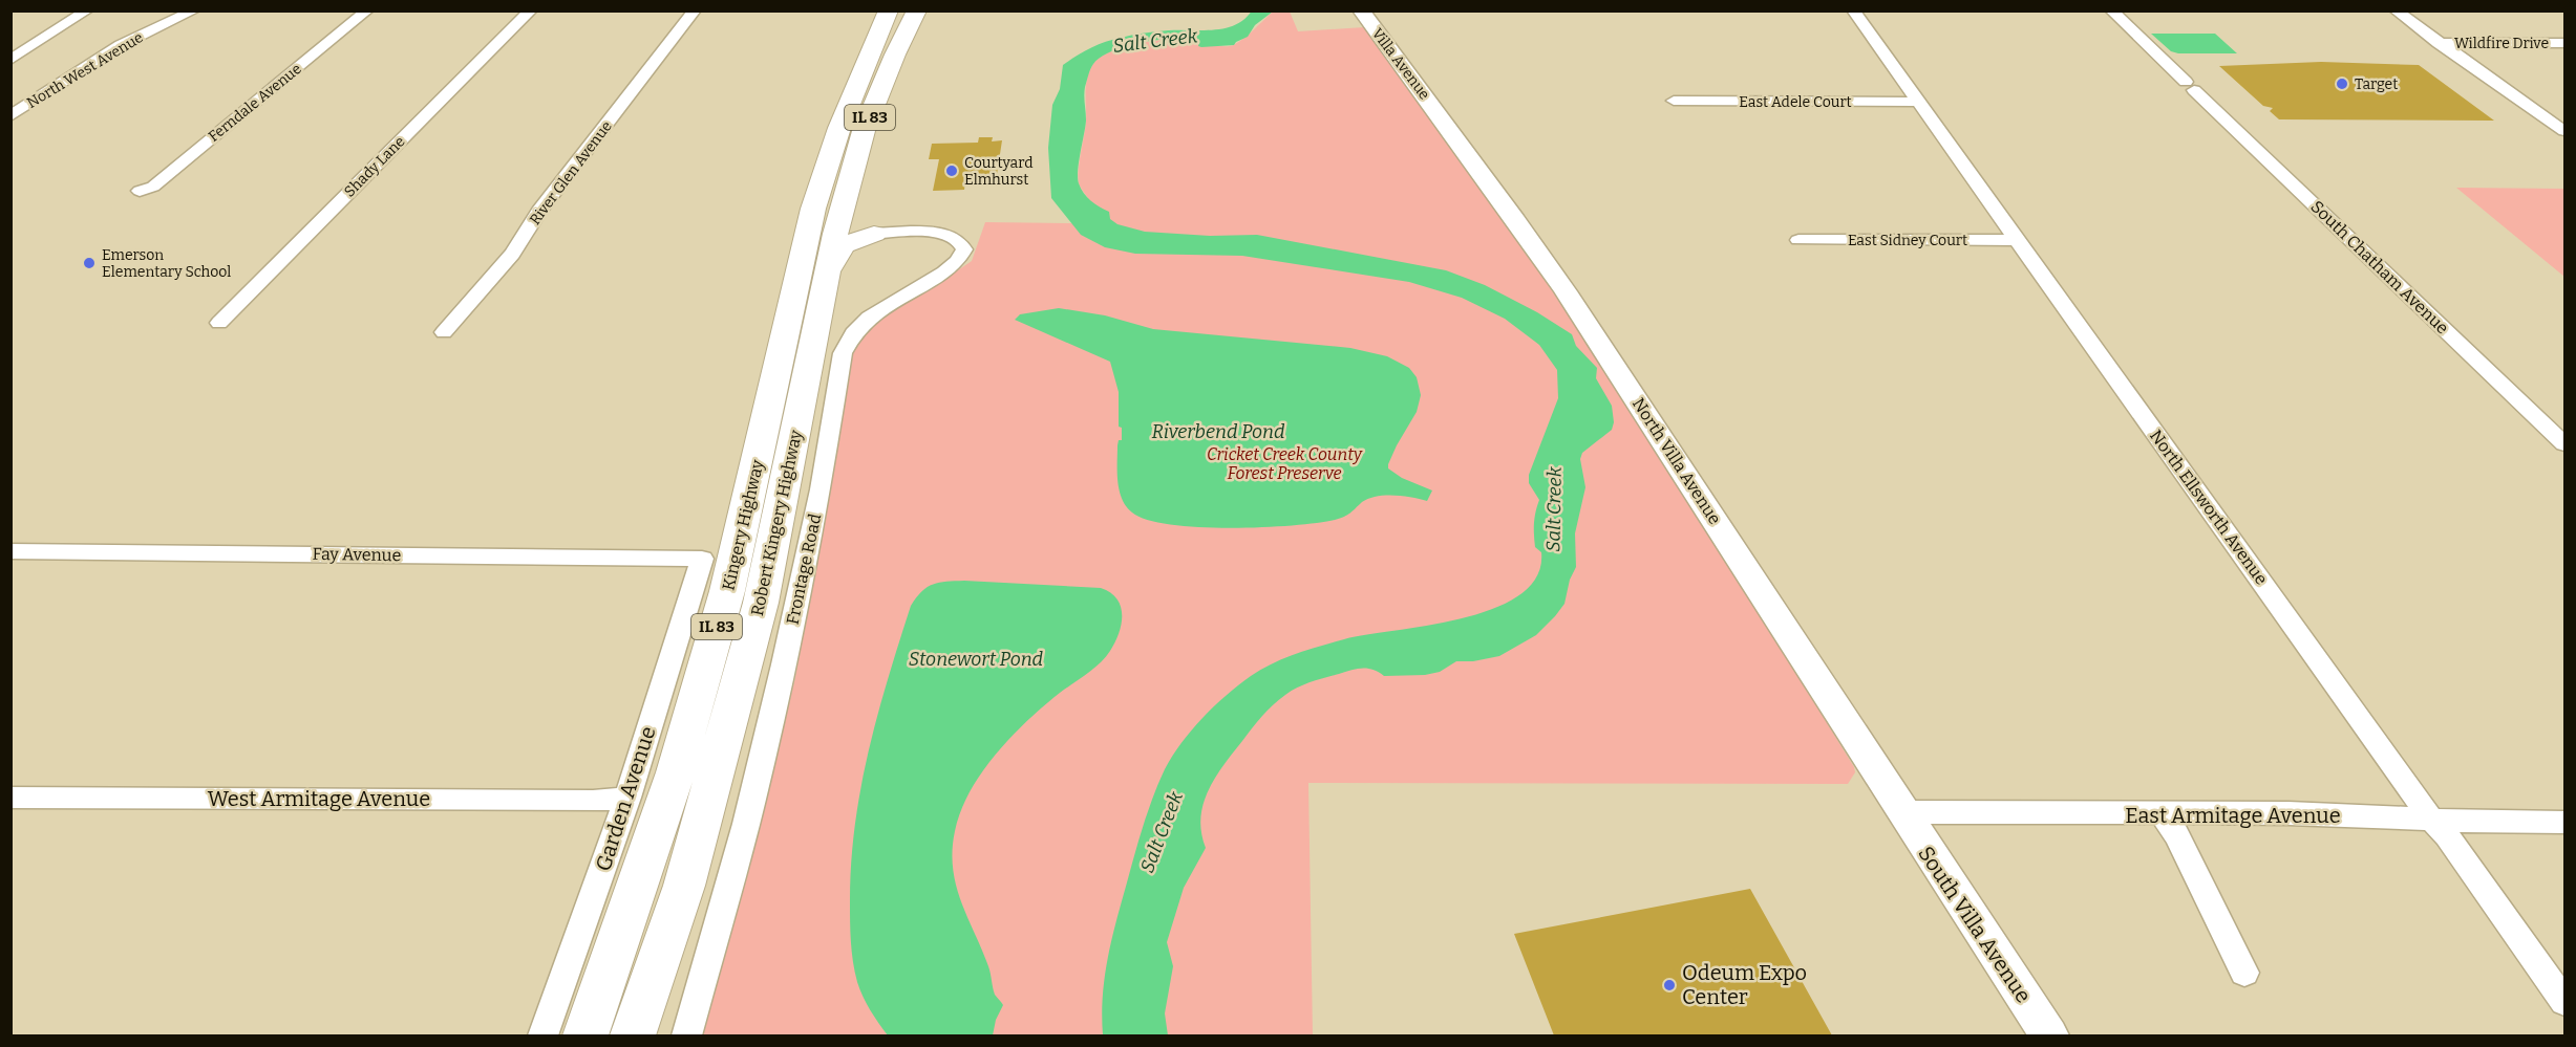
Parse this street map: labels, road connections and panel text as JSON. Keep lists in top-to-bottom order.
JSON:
{
  "streets": {
    "highway": ["IL 83", "Robert Kingery Highway", "Kingery Highway"],
    "main road": ["Villa Avenue", "North Villa Avenue", "South Villa Avenue"],
    "street": [
      "Wildfire Drive",
      "North West Avenue",
      "East Adele Court",
      "Ferndale Avenue",
      "Shady Lane",
      "River Glen Avenue",
      "East Sidney Court",
      "South Chatham Avenue",
      "North Ellsworth Avenue",
      "Fay Avenue",
      "Frontage Road",
      "West Armitage Avenue",
      "Garden Avenue",
      "East Armitage Avenue"
    ]
  },
  "crossings": [
    ["Villa Avenue", "North Villa Avenue"],
    ["East Adele Court", "North Ellsworth Avenue"],
    ["East Sidney Court", "North Ellsworth Avenue"],
    ["North Villa Avenue", "East Armitage Avenue"],
    ["North Villa Avenue", "South Villa Avenue"],
    ["North Ellsworth Avenue", "East Armitage Avenue"],
    ["Fay Avenue", "Garden Avenue"],
    ["West Armitage Avenue", "Garden Avenue"],
    ["East Armitage Avenue", "South Villa Avenue"]
  ],
  "water": ["Salt Creek", "Riverbend Pond", "Stonewort Pond"],
  "parks": ["Cricket Creek County Forest Preserve"],
  "places": [
    "Target",
    "Courtyard Elmhurst",
    "Emerson Elementary School",
    "Odeum Expo Center"
  ]
}
